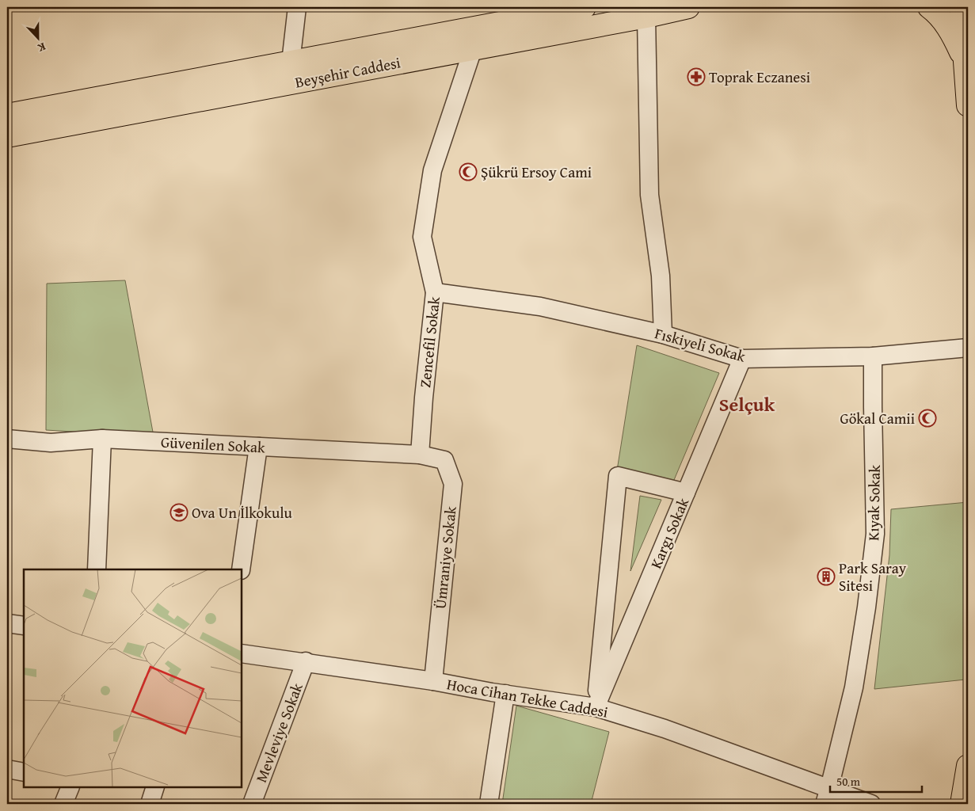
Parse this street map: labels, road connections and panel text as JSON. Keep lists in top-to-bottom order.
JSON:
{
  "streets": {
    "main road": ["Beyşehir Caddesi"],
    "street": [
      "Zencefil Sokak",
      "Fıskiyeli Sokak",
      "Güvenilen Sokak",
      "Kıyak Sokak",
      "Kargı Sokak",
      "Ümraniye Sokak",
      "Hoca Cihan Tekke Caddesi",
      "Mevleviye Sokak"
    ]
  },
  "crossings": [
    ["Beyşehir Caddesi", "Zencefil Sokak"],
    ["Zencefil Sokak", "Fıskiyeli Sokak"],
    ["Zencefil Sokak", "Güvenilen Sokak"],
    ["Zencefil Sokak", "Ümraniye Sokak"],
    ["Fıskiyeli Sokak", "Kıyak Sokak"],
    ["Fıskiyeli Sokak", "Kargı Sokak"],
    ["Güvenilen Sokak", "Ümraniye Sokak"],
    ["Kıyak Sokak", "Hoca Cihan Tekke Caddesi"],
    ["Kargı Sokak", "Hoca Cihan Tekke Caddesi"],
    ["Ümraniye Sokak", "Hoca Cihan Tekke Caddesi"],
    ["Hoca Cihan Tekke Caddesi", "Mevleviye Sokak"]
  ],
  "districts": ["Selçuk"],
  "places": {
    "pharmacy": ["Toprak Eczanesi"],
    "mosque": ["Şükrü Ersoy Cami", "Gökal Camii"],
    "school or university": ["Ova Un İlkokulu"],
    "building": ["Park Saray Sitesi"]
  },
  "scale_bar": "50 m",
  "north": "bottom"
}
